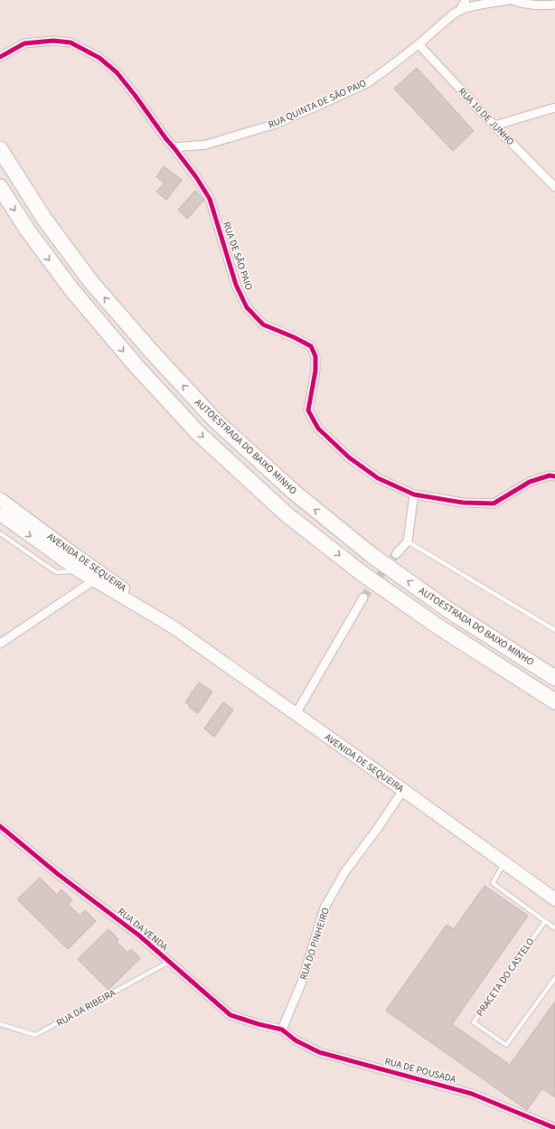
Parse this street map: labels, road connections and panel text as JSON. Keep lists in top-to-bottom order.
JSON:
{
  "streets": {
    "highway": ["AUTOESTRADA DO BAIXO MINHO"],
    "main road": ["AVENIDA DE SEQUEIRA"],
    "street": [
      "RUA QUINTA DE SÃO PAIO",
      "RUA 10 DE JUNHO",
      "RUA DE SÃO PAIO",
      "RUA DA VENDA",
      "RUA DO PINHEIRO",
      "RUA DE POUSADA"
    ],
    "lane": ["PRACETA DO CASTELO", "RUA DA RIBEIRA"]
  },
  "crossings": [
    ["RUA QUINTA DE SÃO PAIO", "RUA 10 DE JUNHO"],
    ["RUA QUINTA DE SÃO PAIO", "RUA DE SÃO PAIO"],
    ["AVENIDA DE SEQUEIRA", "RUA DO PINHEIRO"],
    ["RUA DA VENDA", "RUA DO PINHEIRO"],
    ["RUA DA VENDA", "RUA DA RIBEIRA"],
    ["RUA DA VENDA", "RUA DE POUSADA"],
    ["RUA DO PINHEIRO", "RUA DE POUSADA"]
  ]
}
